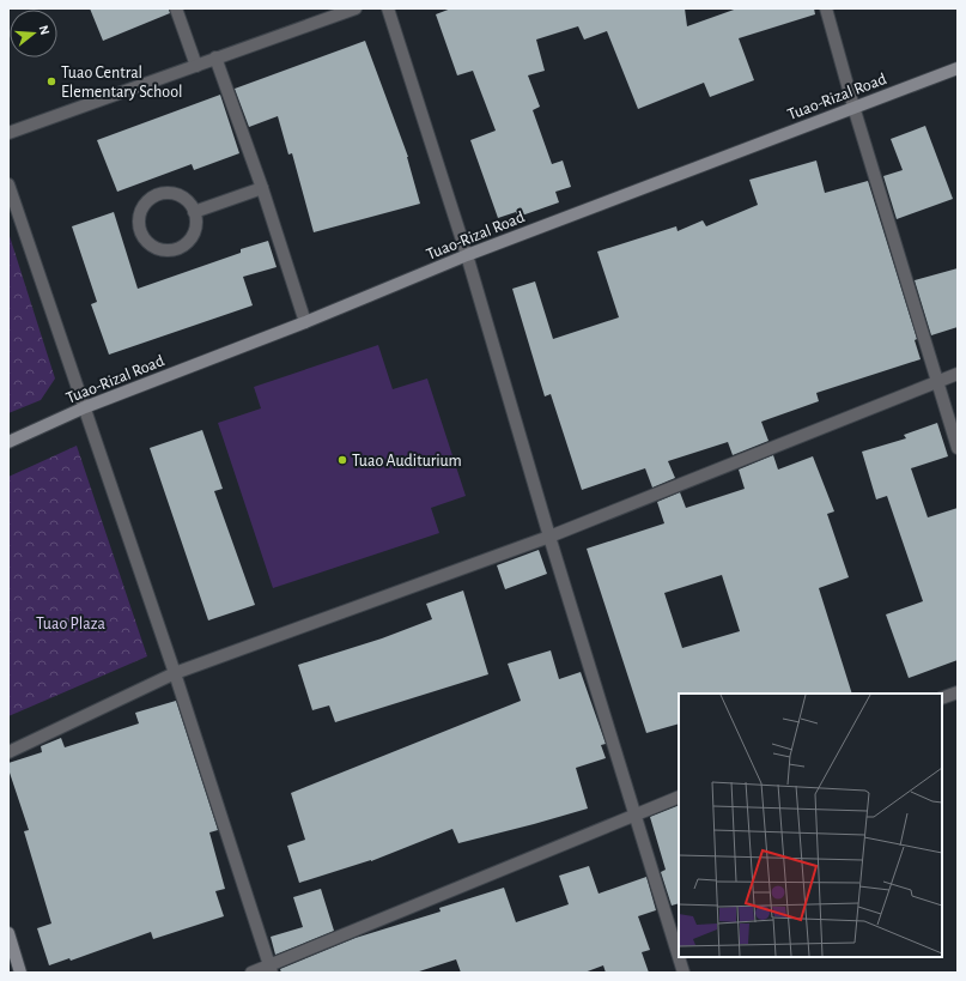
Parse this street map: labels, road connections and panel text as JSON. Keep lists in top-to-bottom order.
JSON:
{
  "streets": {
    "main road": ["Tuao-Rizal Road"]
  },
  "parks": ["Tuao Plaza"],
  "places": ["Tuao Central Elementary School", "Tuao Auditurium"],
  "north": "right"
}
